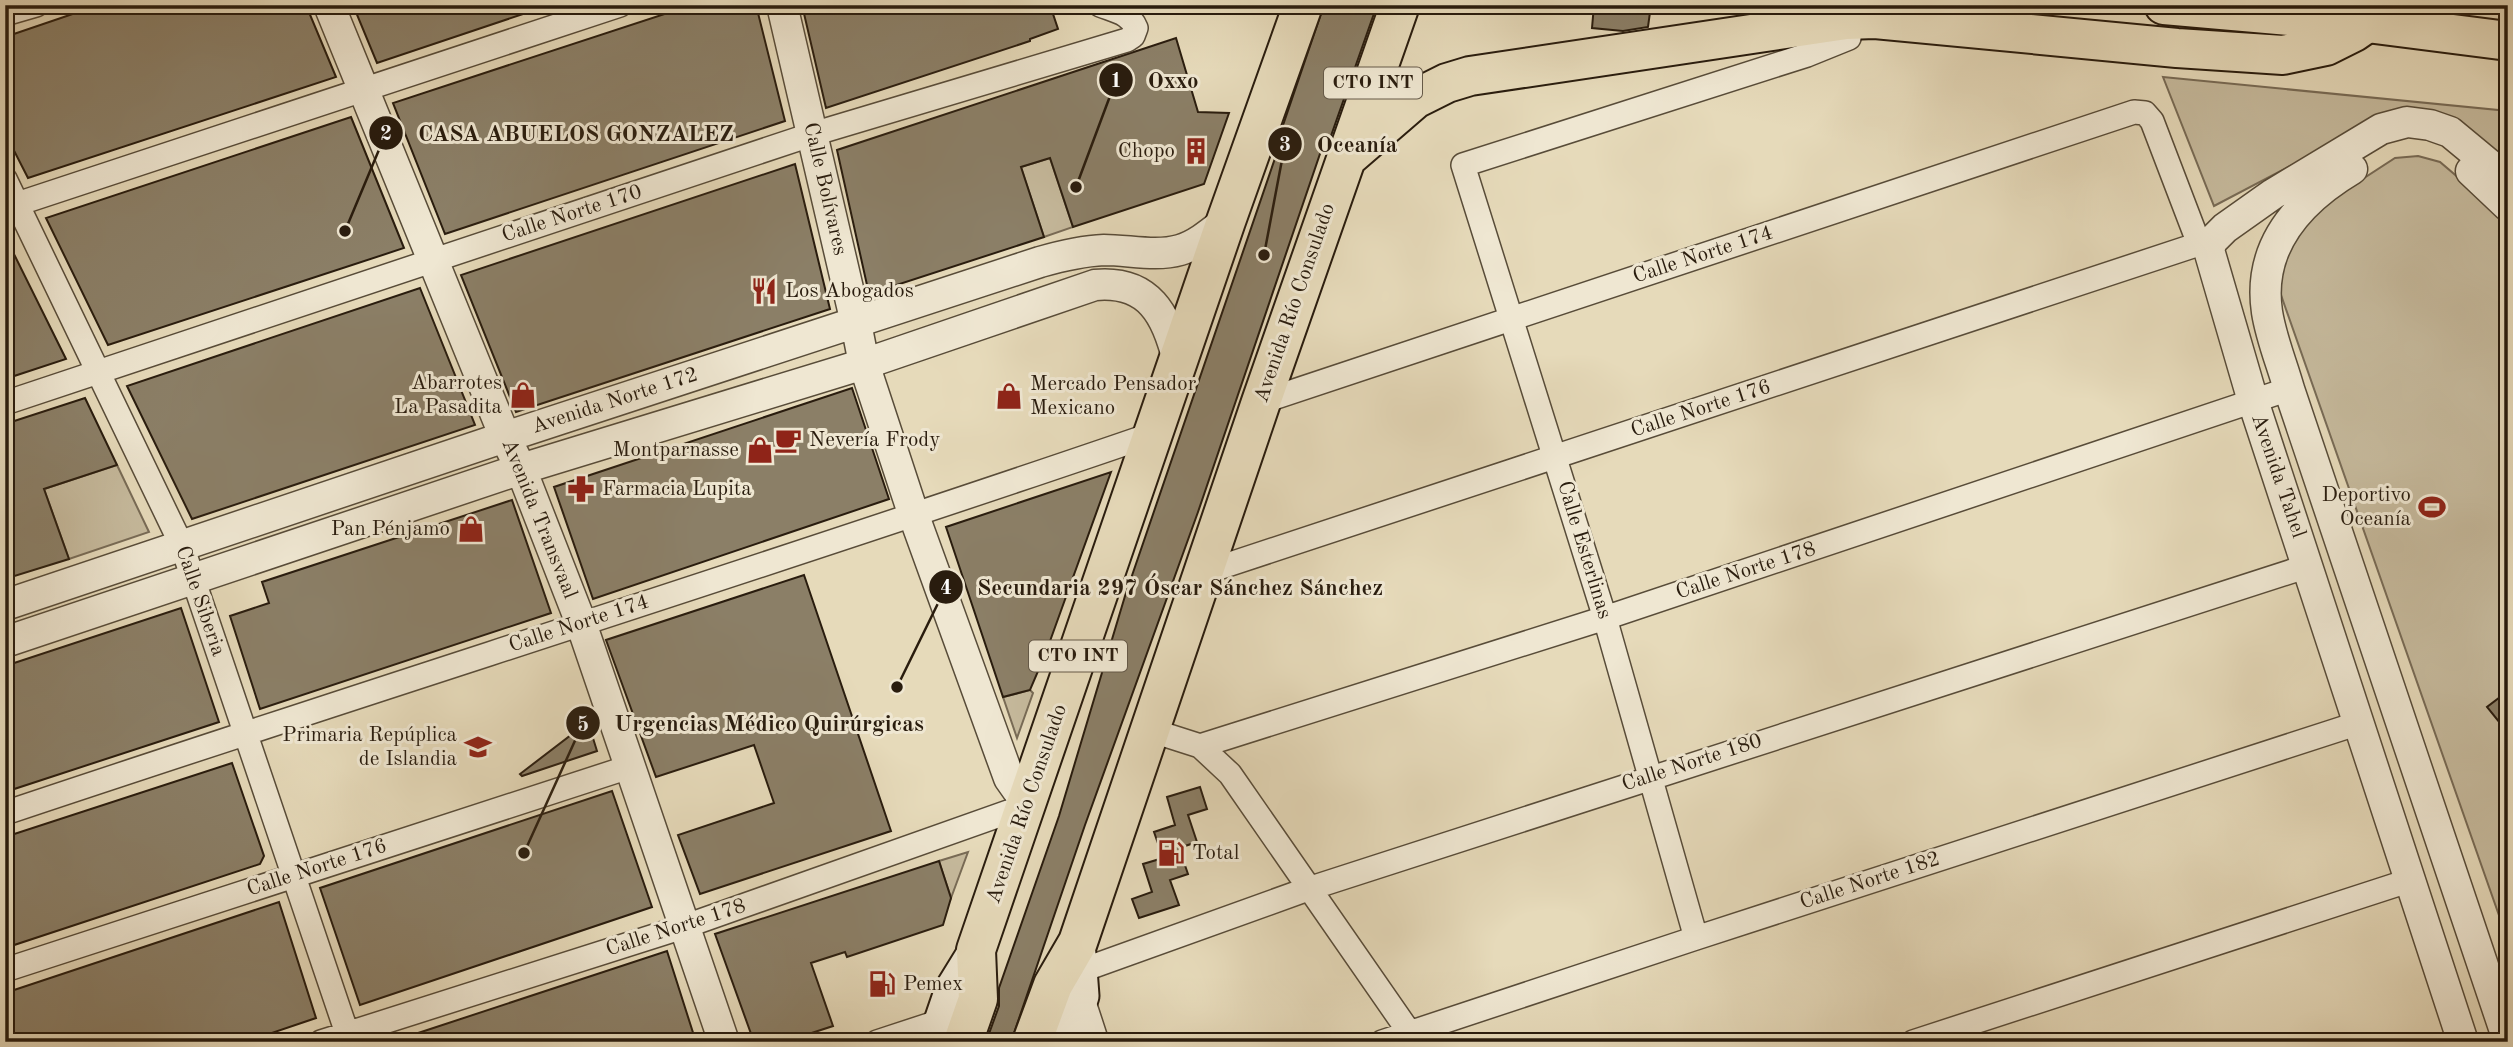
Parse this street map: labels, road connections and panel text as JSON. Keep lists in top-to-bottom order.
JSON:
{
  "streets": {
    "highway": ["CTO INT", "Avenida Río Consulado"],
    "street": [
      "Calle Bolívares",
      "Calle Norte 170",
      "Calle Norte 174",
      "Avenida Norte 172",
      "Calle Norte 176",
      "Avenida Tahel",
      "Avenida Transvaal",
      "Calle Esterlinas",
      "Calle Norte 178",
      "Calle Siberia",
      "Calle Norte 180",
      "Calle Norte 182"
    ]
  },
  "crossings": [
    ["CTO INT", "Avenida Río Consulado"],
    ["CTO INT", "Calle Norte 180"],
    ["Calle Bolívares", "Calle Norte 170"],
    ["Calle Bolívares", "Calle Norte 174"],
    ["Calle Bolívares", "Avenida Río Consulado"],
    ["Calle Bolívares", "Avenida Norte 172"],
    ["Calle Bolívares", "Calle Norte 178"],
    ["Calle Norte 170", "Avenida Transvaal"],
    ["Calle Norte 170", "Calle Siberia"],
    ["Calle Norte 174", "Avenida Río Consulado"],
    ["Calle Norte 174", "Avenida Tahel"],
    ["Calle Norte 174", "Avenida Transvaal"],
    ["Calle Norte 174", "Calle Esterlinas"],
    ["Calle Norte 174", "Calle Siberia"],
    ["Avenida Río Consulado", "Avenida Norte 172"],
    ["Avenida Río Consulado", "Calle Norte 176"],
    ["Avenida Río Consulado", "Calle Norte 178"],
    ["Avenida Río Consulado", "Calle Norte 180"],
    ["Avenida Norte 172", "Avenida Transvaal"],
    ["Avenida Norte 172", "Calle Siberia"],
    ["Calle Norte 176", "Avenida Tahel"],
    ["Calle Norte 176", "Avenida Transvaal"],
    ["Calle Norte 176", "Calle Esterlinas"],
    ["Calle Norte 176", "Calle Siberia"],
    ["Avenida Tahel", "Calle Norte 178"],
    ["Avenida Tahel", "Calle Norte 180"],
    ["Avenida Tahel", "Calle Norte 182"],
    ["Avenida Transvaal", "Calle Norte 178"],
    ["Calle Esterlinas", "Calle Norte 178"],
    ["Calle Esterlinas", "Calle Norte 180"],
    ["Calle Esterlinas", "Calle Norte 182"],
    ["Calle Norte 178", "Calle Siberia"]
  ],
  "places": {
    "building": ["Chopo"],
    "other": [
      "Oxxo",
      "CASA ABUELOS GONZALEZ",
      "Oceanía",
      "Secundaria 297 Óscar Sánchez Sánchez",
      "Urgencias Médico Quirúrgicas"
    ],
    "restaurant": ["Los Abogados"],
    "shop": [
      "Abarrotes La Pasadita",
      "Mercado Pensador Mexicano",
      "Montparnasse",
      "Pan Pénjamo"
    ],
    "cafe": ["Nevería Frody"],
    "pharmacy": ["Farmacia Lupita"],
    "sports": ["Deportivo Oceanía"],
    "school or university": ["Primaria Repúplica de Islandia"],
    "fuel station": ["Total", "Pemex"]
  }
}
